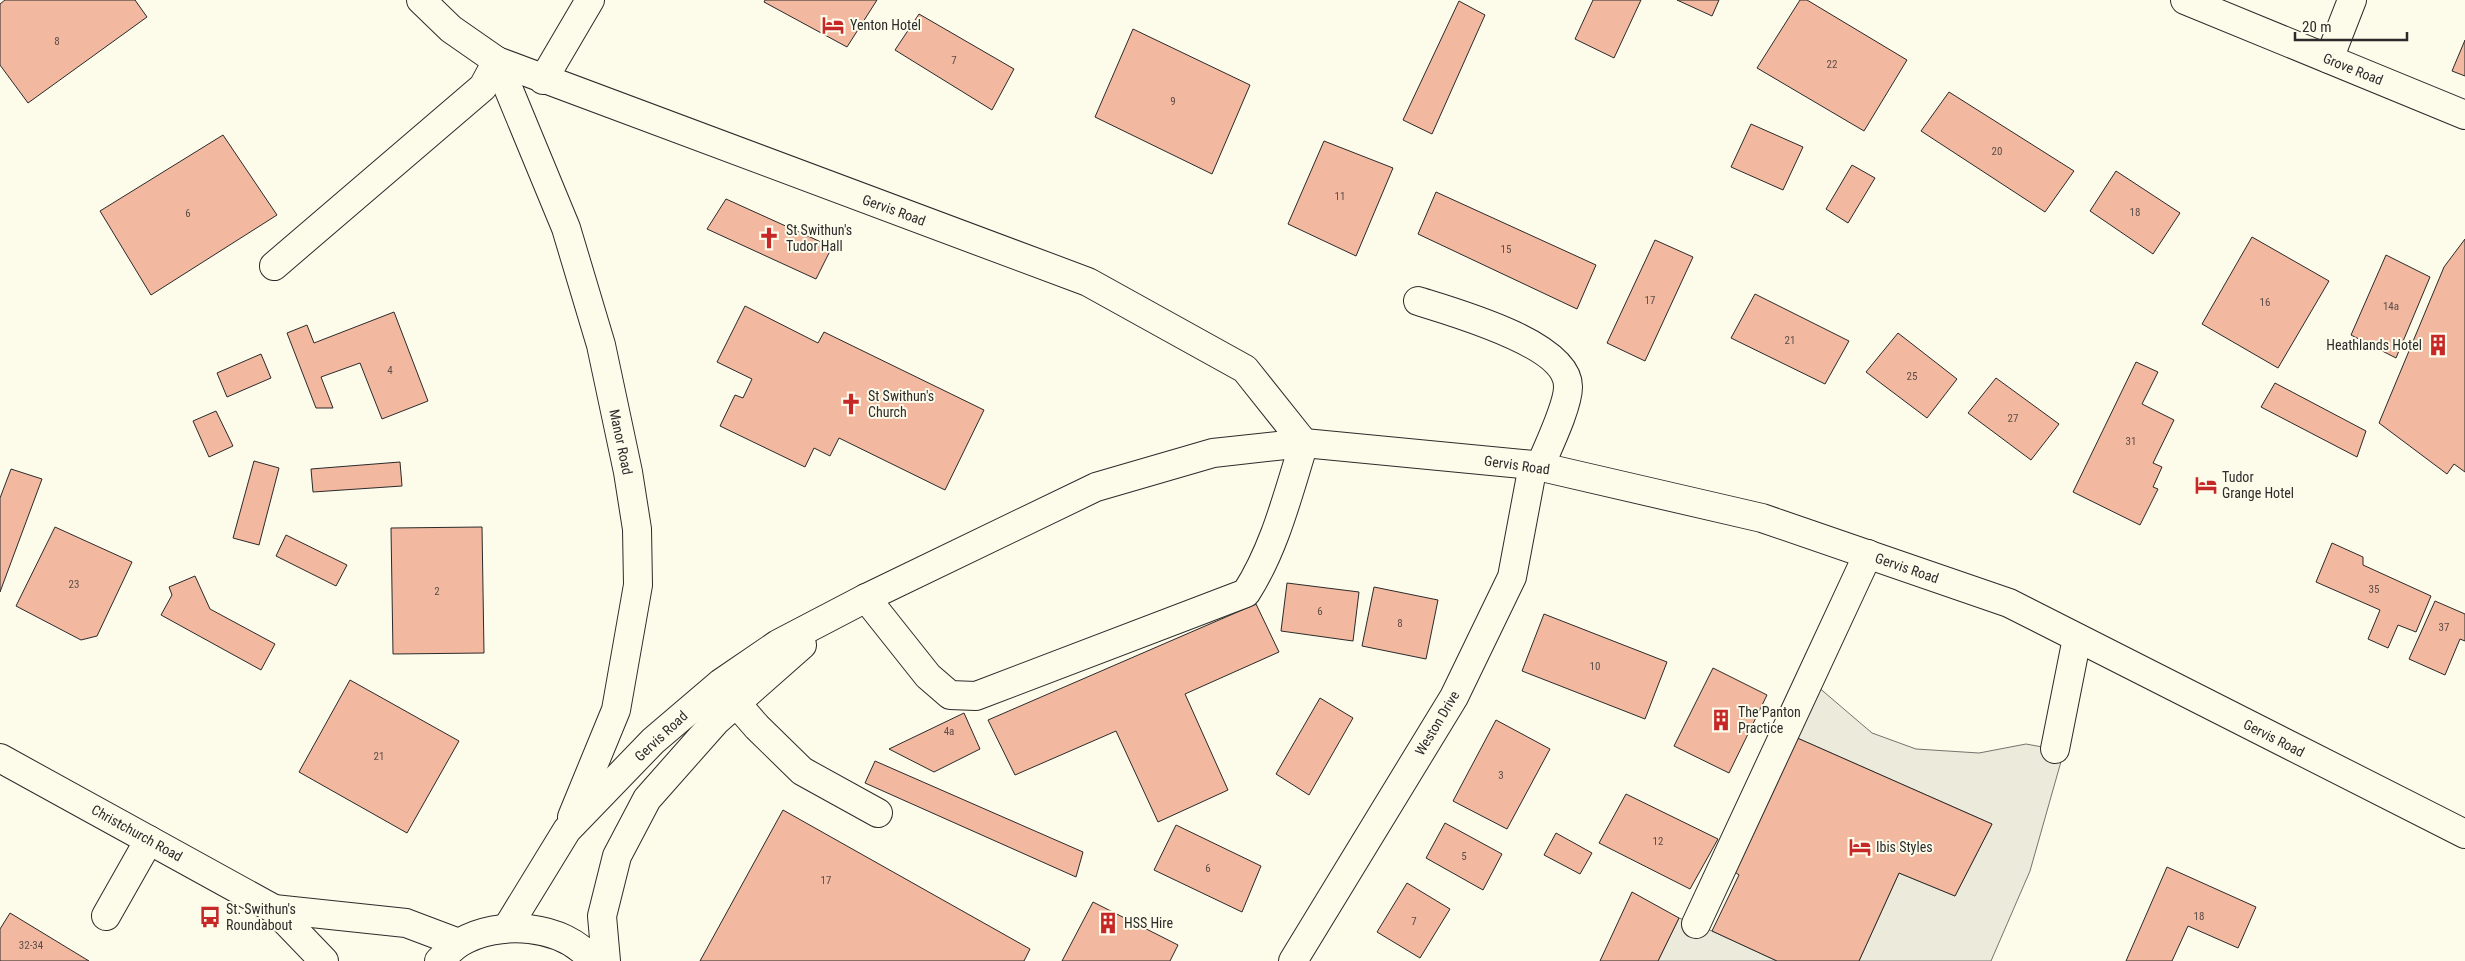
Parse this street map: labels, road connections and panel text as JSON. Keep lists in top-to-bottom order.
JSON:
{
  "streets": {
    "street": [
      "Grove Road",
      "Gervis Road",
      "Manor Road",
      "Weston Drive",
      "Christchurch Road"
    ]
  },
  "crossings": [
    ["Gervis Road", "Manor Road"],
    ["Gervis Road", "Weston Drive"]
  ],
  "places": {
    "hotel": ["Yenton Hotel", "Tudor Grange Hotel", "Ibis Styles"],
    "church": ["St Swithun's Tudor Hall", "St Swithun's Church"],
    "building": ["Heathlands Hotel", "The Panton Practice", "HSS Hire"],
    "bus stop": ["St. Swithun's Roundabout"]
  },
  "house_numbers": [
    "8",
    "7",
    "22",
    "9",
    "20",
    "11",
    "18",
    "6",
    "15",
    "17",
    "16",
    "14a",
    "21",
    "4",
    "25",
    "27",
    "31",
    "23",
    "35",
    "2",
    "6",
    "8",
    "37",
    "10",
    "4a",
    "21",
    "3",
    "12",
    "5",
    "6",
    "17",
    "18",
    "7",
    "32-34"
  ],
  "scale_bar": "20 m"
}
